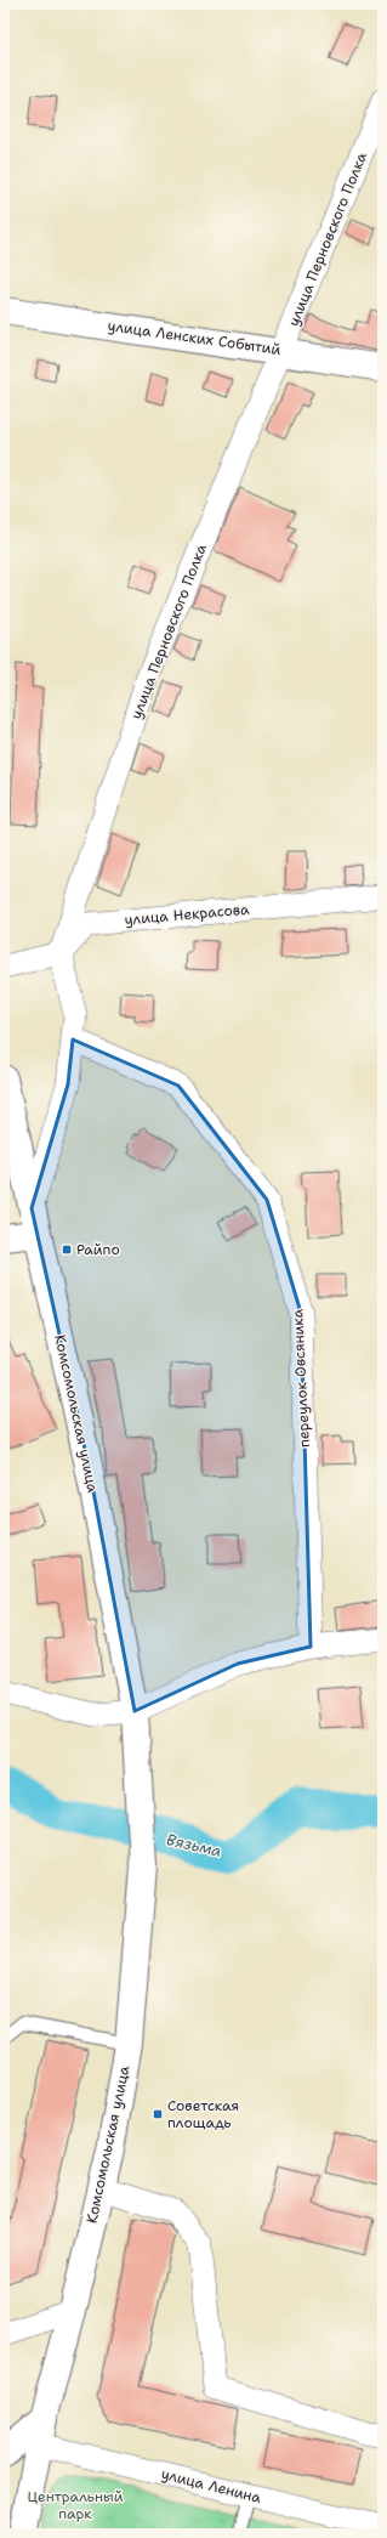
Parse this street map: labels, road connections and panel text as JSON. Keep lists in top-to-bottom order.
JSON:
{
  "streets": {
    "main road": ["улица Ленских Событий", "Комсомольская улица"],
    "street": [
      "улица Перновского Полка",
      "улица Некрасова",
      "переулок Овсяника",
      "улица Ленина"
    ]
  },
  "crossings": [
    ["улица Перновского Полка", "улица Ленских Событий"],
    ["улица Перновского Полка", "улица Некрасова"],
    ["Комсомольская улица", "улица Ленина"]
  ],
  "water": ["Вязьма"],
  "parks": ["Центральный парк"],
  "places": {
    "transit": ["Райпо", "Советская площадь"]
  }
}
